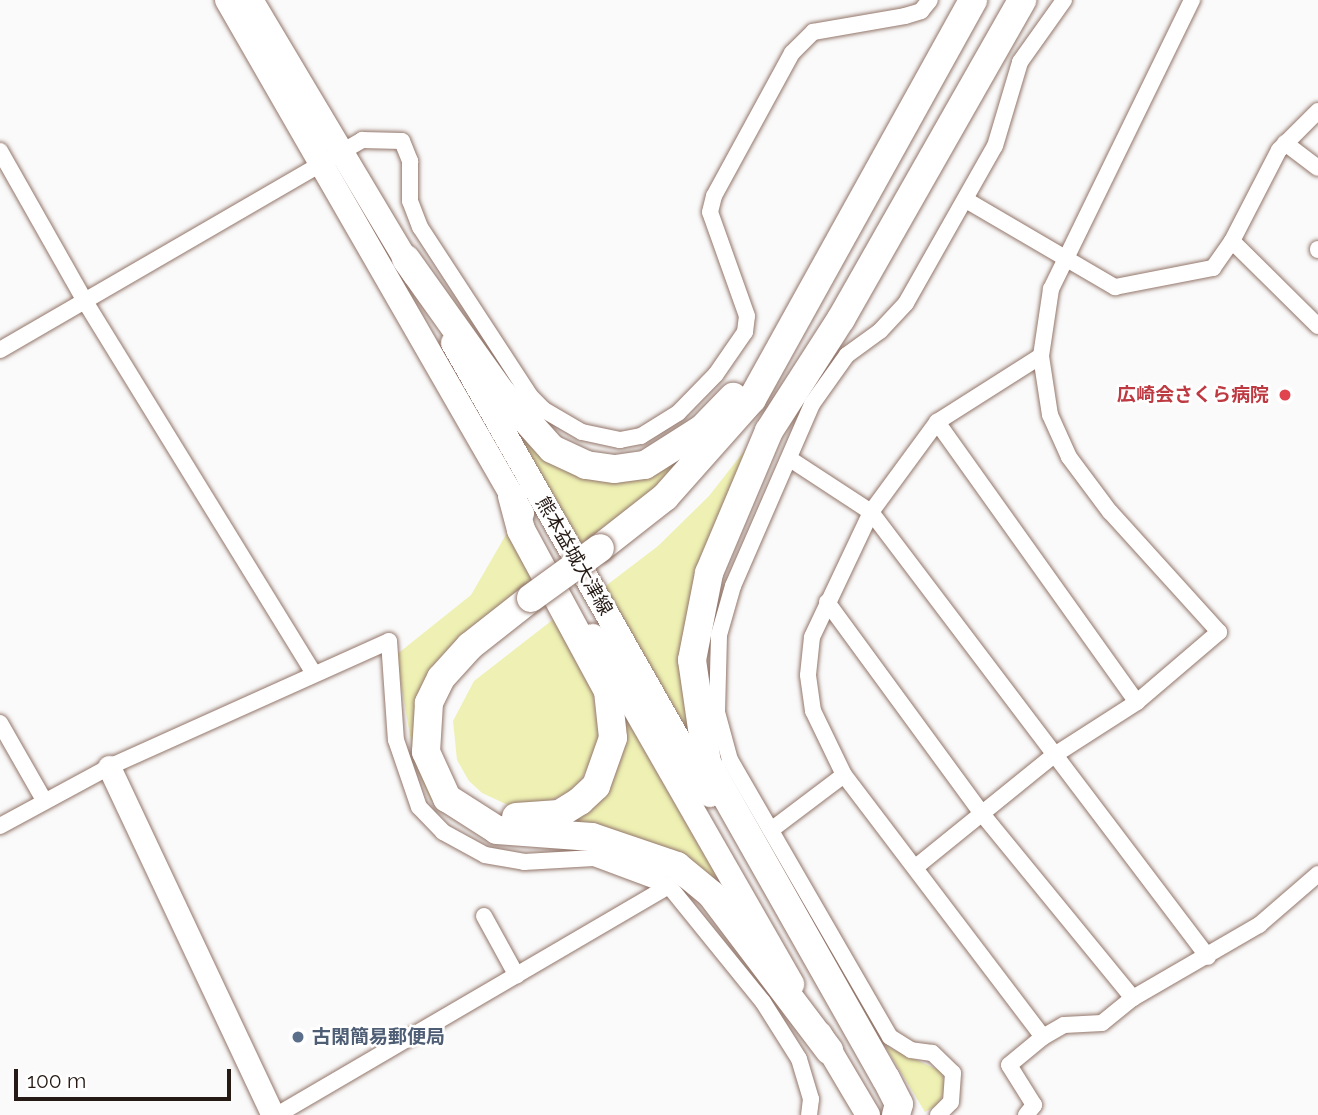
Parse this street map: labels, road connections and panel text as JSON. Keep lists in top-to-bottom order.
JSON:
{
  "streets": {
    "main road": ["熊本益城大津線"]
  },
  "places": ["広崎会さくら病院", "古閑簡易郵便局"],
  "scale_bar": "100 m"
}
